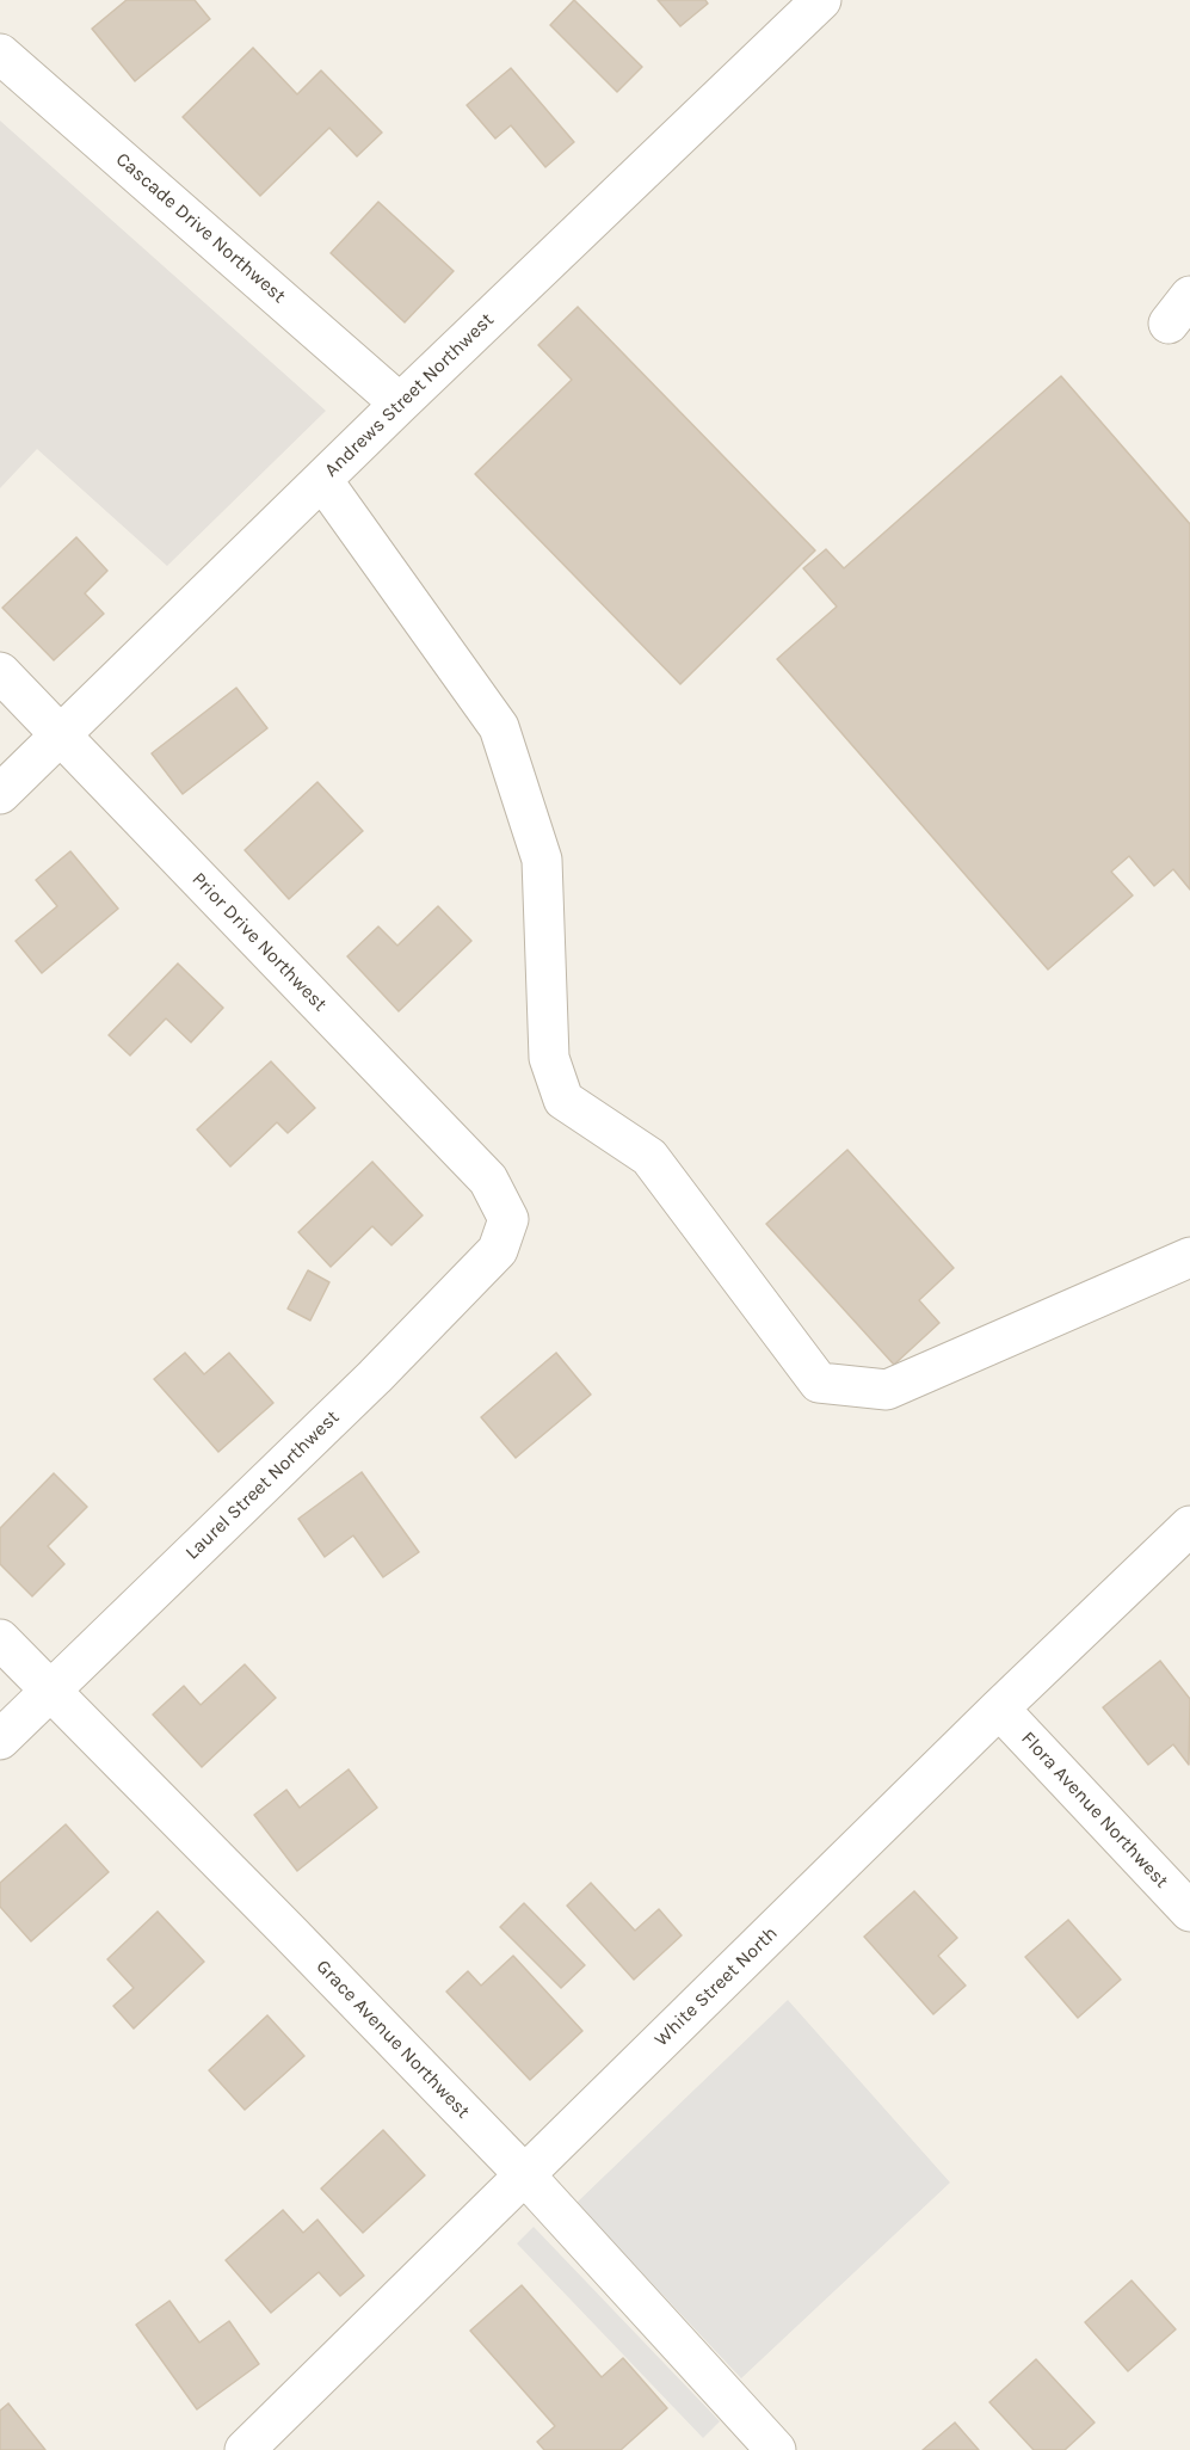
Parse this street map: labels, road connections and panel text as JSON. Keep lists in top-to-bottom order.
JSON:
{
  "streets": {
    "street": [
      "Cascade Drive Northwest",
      "Andrews Street Northwest",
      "Prior Drive Northwest",
      "Laurel Street Northwest",
      "Flora Avenue Northwest",
      "White Street North",
      "Grace Avenue Northwest"
    ]
  },
  "crossings": [
    ["Cascade Drive Northwest", "Andrews Street Northwest"],
    ["Andrews Street Northwest", "Prior Drive Northwest"],
    ["Prior Drive Northwest", "Laurel Street Northwest"],
    ["Laurel Street Northwest", "Grace Avenue Northwest"],
    ["Flora Avenue Northwest", "White Street North"],
    ["White Street North", "Grace Avenue Northwest"]
  ]
}
